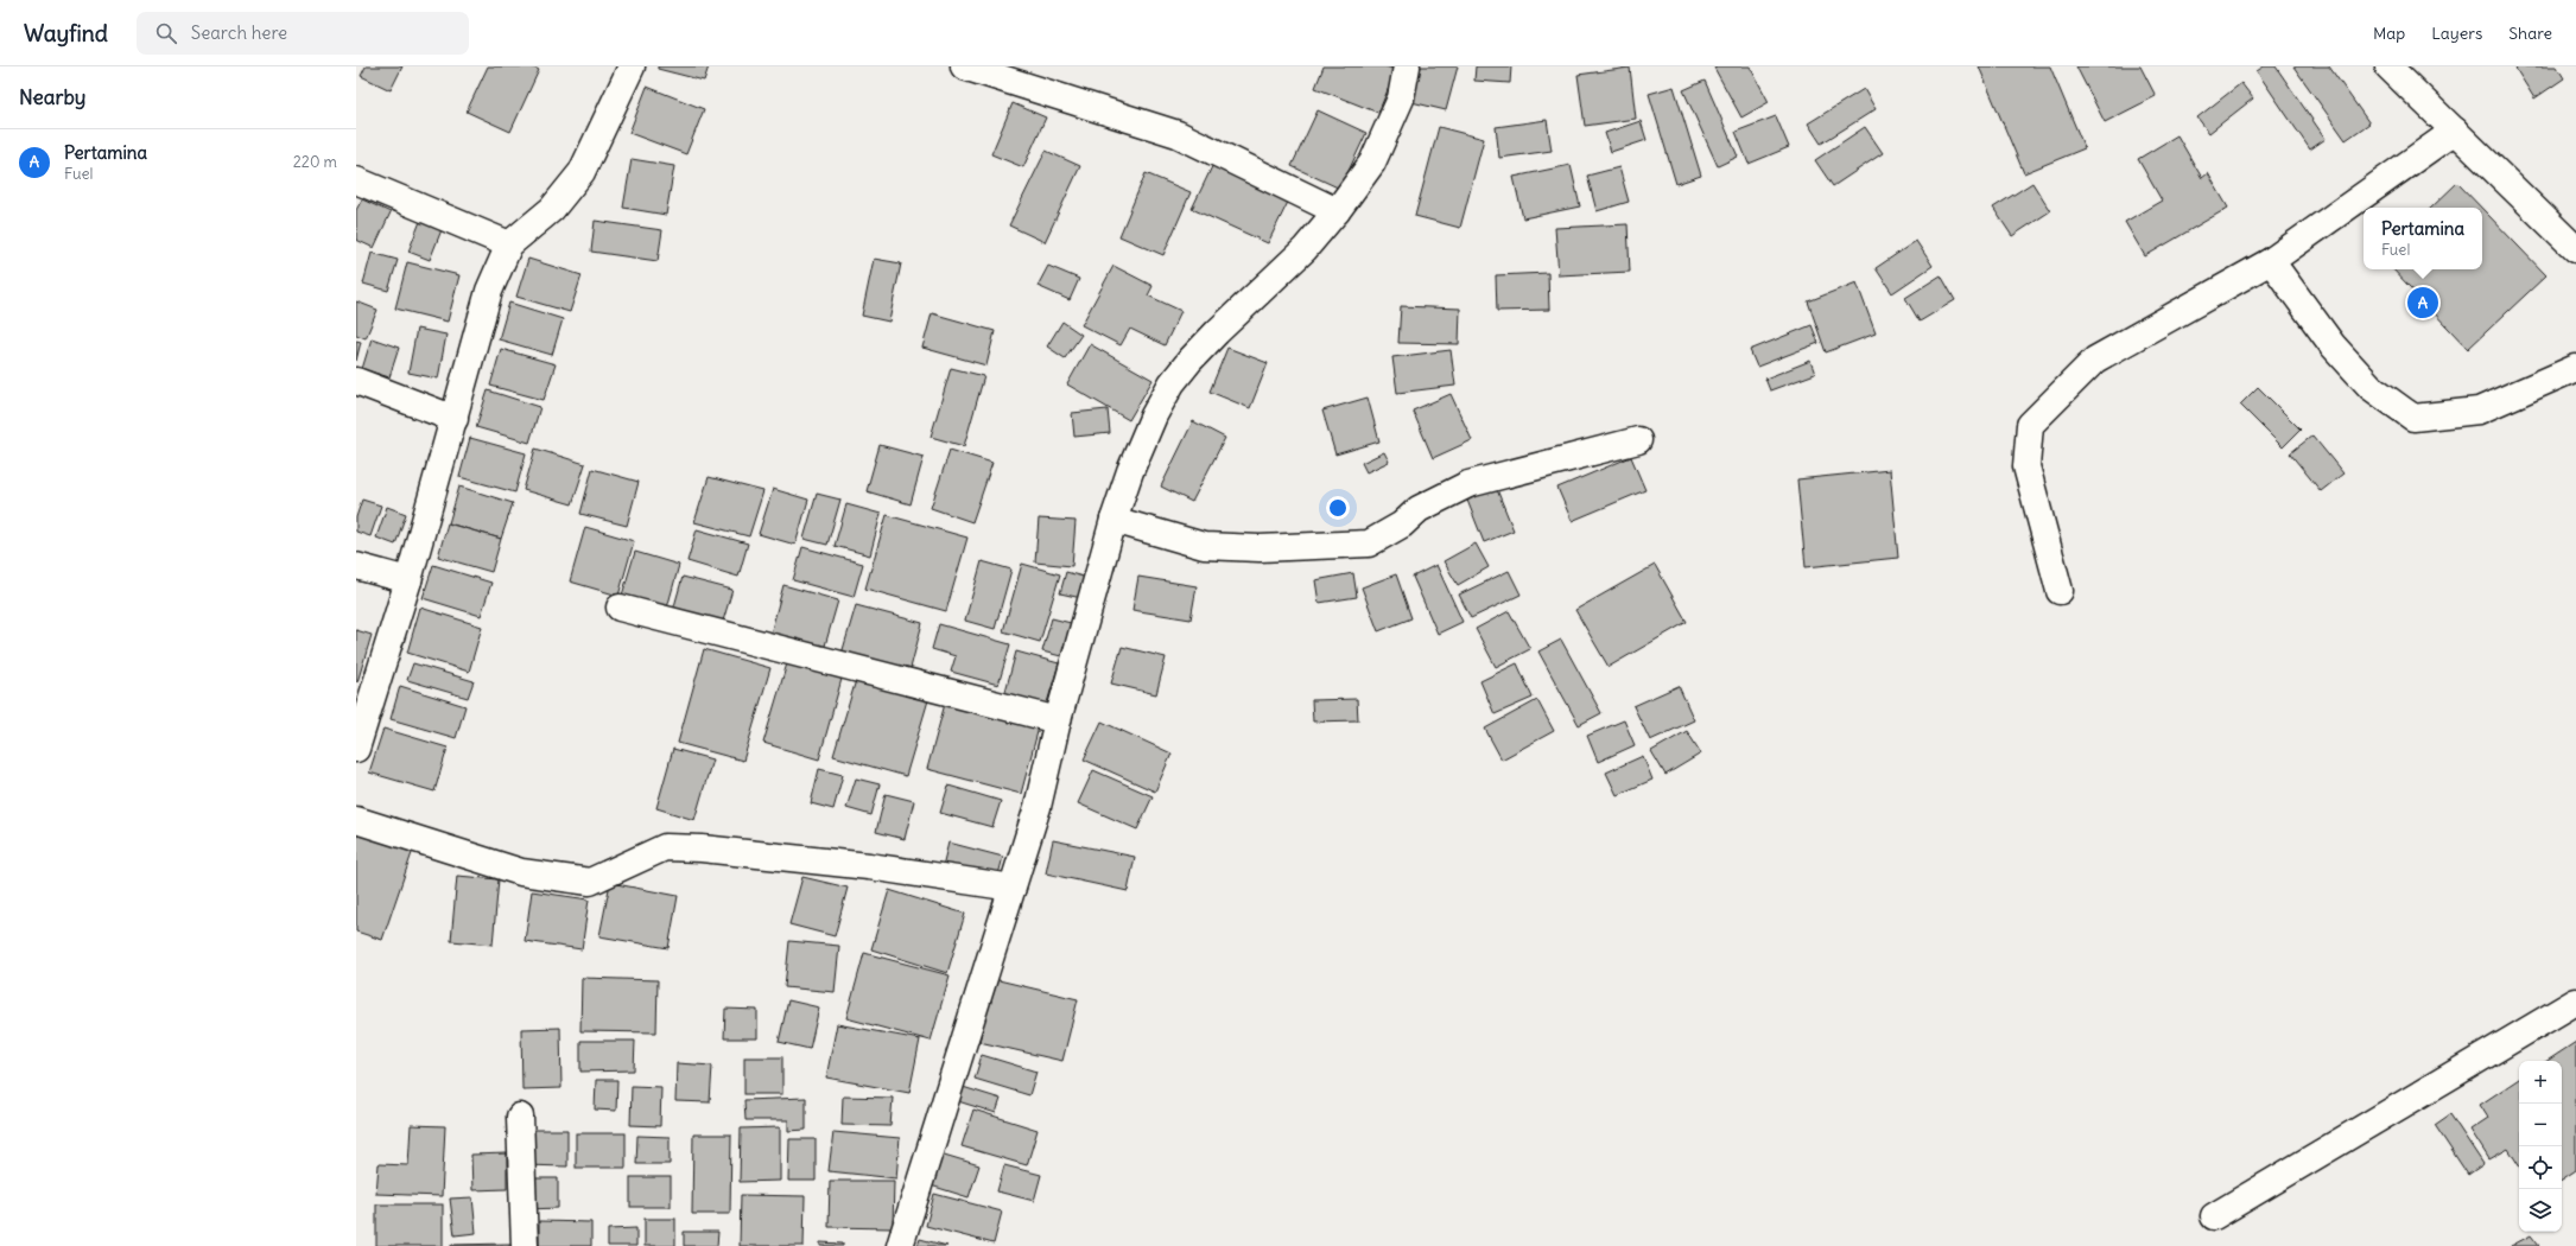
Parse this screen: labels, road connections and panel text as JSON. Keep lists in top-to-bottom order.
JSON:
{
  "page": {
    "header": "Wayfind",
    "search": "Search here",
    "nav": ["Map", "Layers", "Share"],
    "heading": "Nearby",
    "list": [
      {
        "mark": "A",
        "name": "Pertamina",
        "note": "Fuel",
        "value": "220 m"
      }
    ],
    "popup": ["Pertamina", "Fuel"],
    "pins": "A",
    "map_buttons": ["+", "−"]
  }
}
